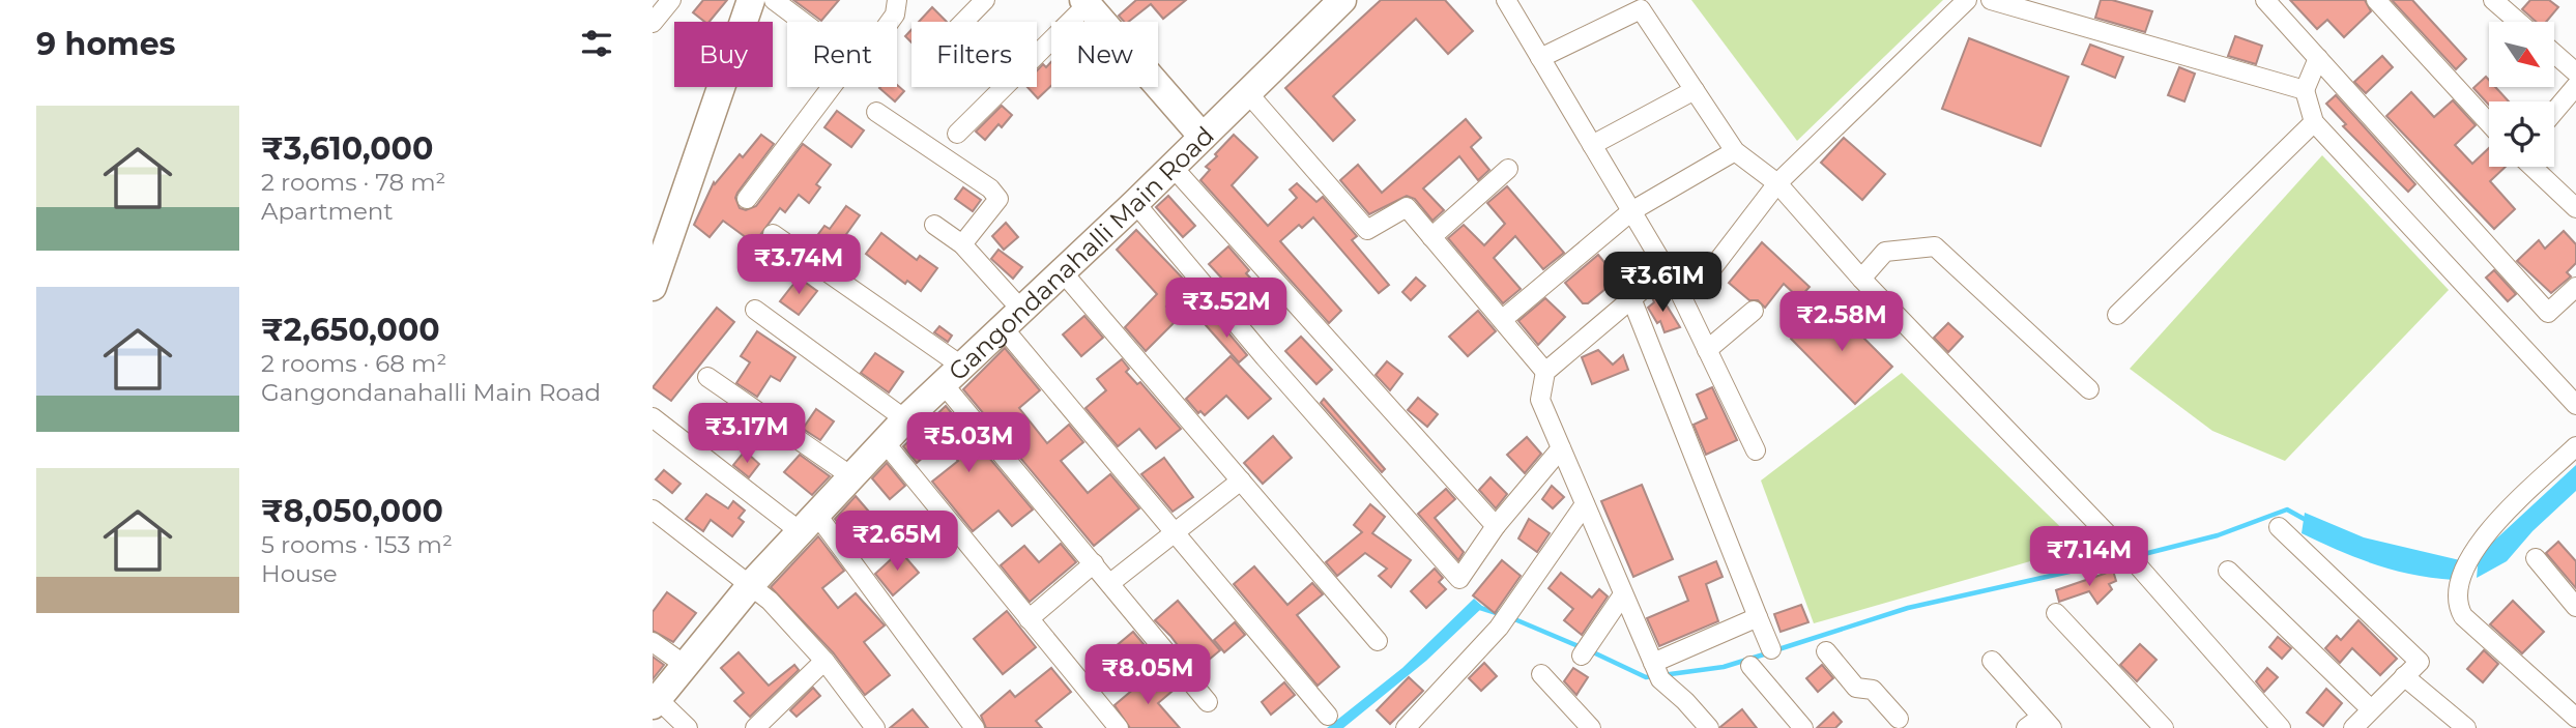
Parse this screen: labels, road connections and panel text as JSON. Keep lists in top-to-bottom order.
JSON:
{
  "streets": {
    "street": ["Gangondanahalli Main Road"]
  },
  "north": "bottom right",
  "page": {
    "heading": "9 homes",
    "chip": [
      "Buy",
      "Rent",
      "Filters",
      "New"
    ],
    "list": [
      {
        "name": "₹3,610,000",
        "note": "2 rooms · 78 m² · Apartment"
      },
      {
        "name": "₹2,650,000",
        "note": "2 rooms · 68 m² · Gangondanahalli Main Road"
      },
      {
        "name": "₹8,050,000",
        "note": "5 rooms · 153 m² · House"
      }
    ],
    "price": [
      "₹3.74M",
      "₹3.61M",
      "₹3.52M",
      "₹2.58M",
      "₹3.17M",
      "₹5.03M",
      "₹2.65M",
      "₹7.14M",
      "₹8.05M"
    ]
  }
}
